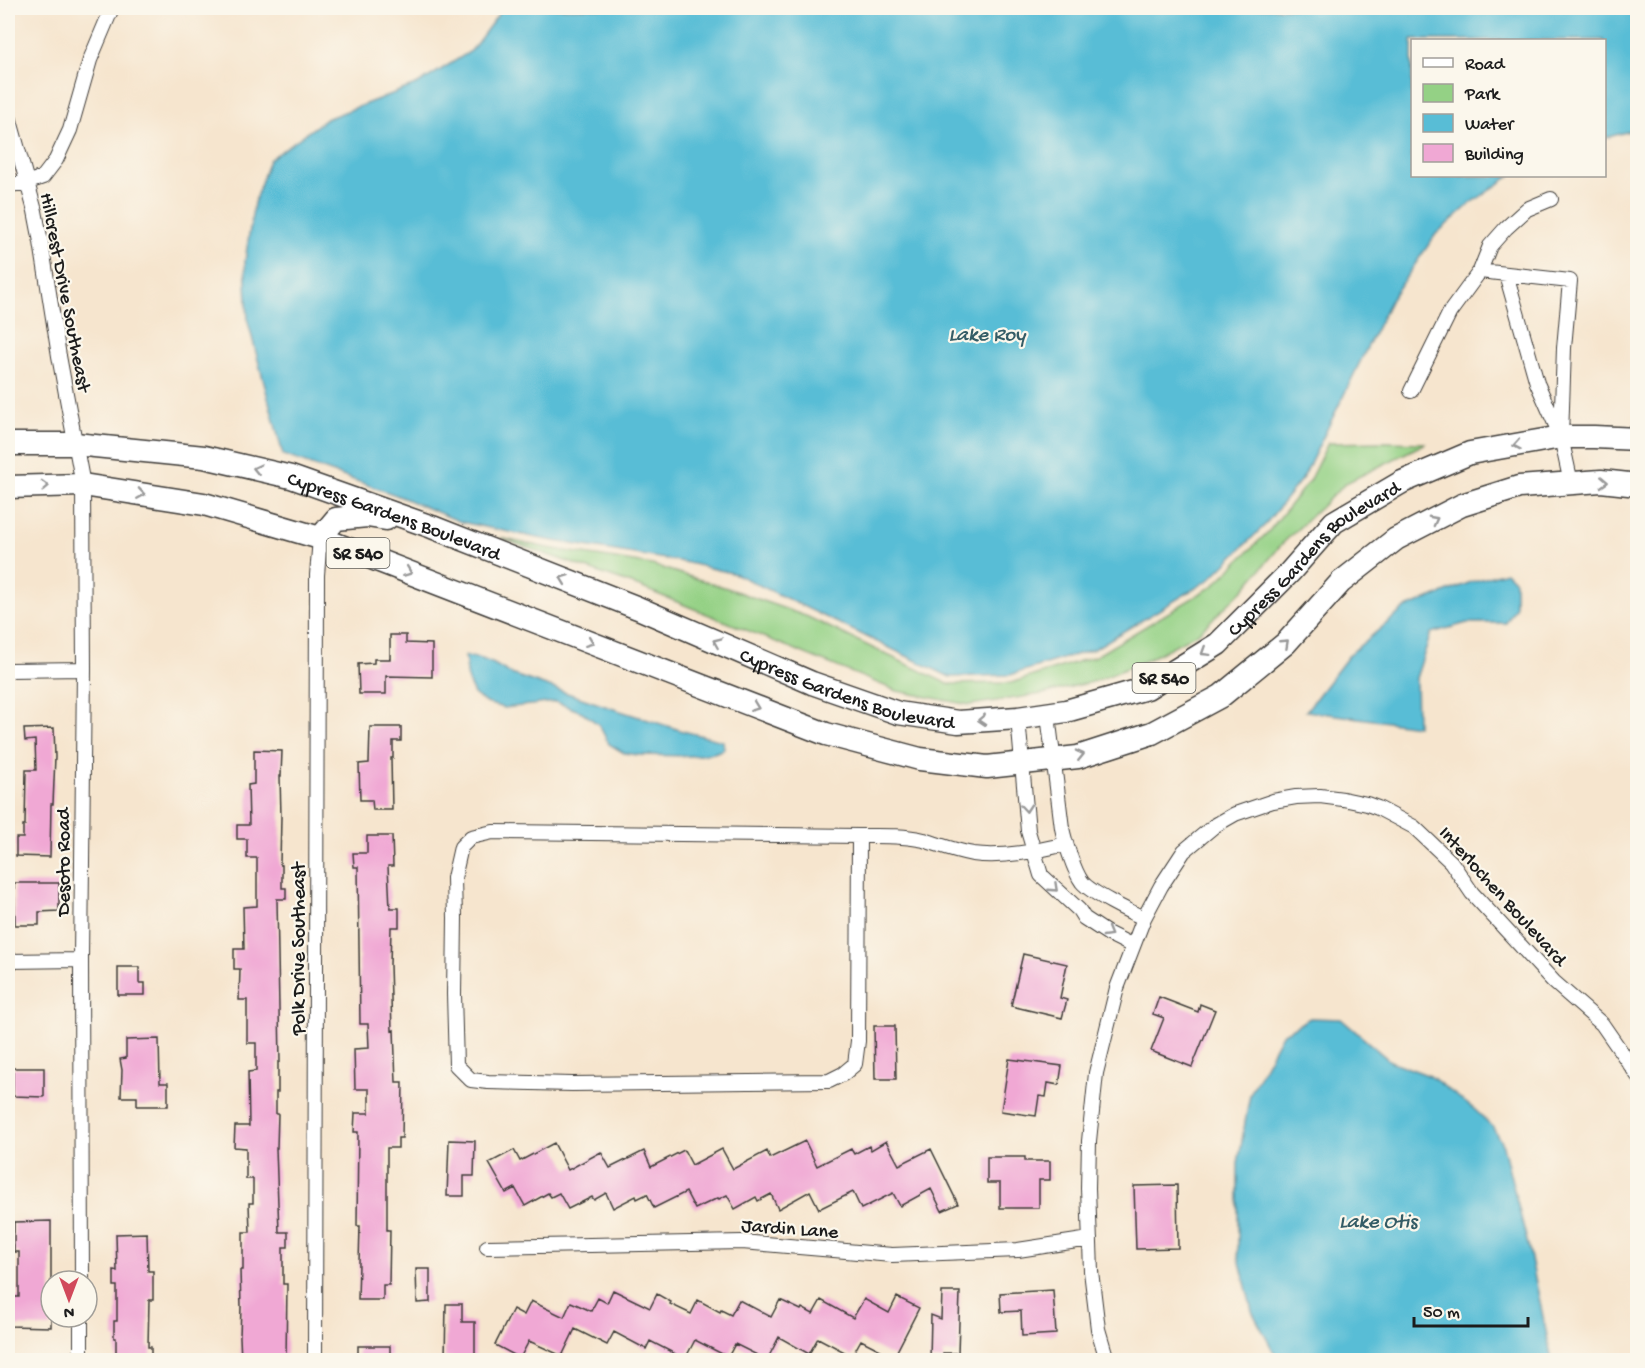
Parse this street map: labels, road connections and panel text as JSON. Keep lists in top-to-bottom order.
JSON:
{
  "streets": {
    "main road": ["Cypress Gardens Boulevard", "SR 540"],
    "street": [
      "Hillcrest Drive Southeast",
      "Desoto Road",
      "Interlochen Boulevard",
      "Polk Drive Southeast",
      "Jardin Lane"
    ]
  },
  "crossings": [
    ["Hillcrest Drive Southeast", "Cypress Gardens Boulevard"],
    ["Hillcrest Drive Southeast", "Desoto Road"],
    ["Cypress Gardens Boulevard", "Desoto Road"],
    ["Cypress Gardens Boulevard", "Polk Drive Southeast"],
    ["Interlochen Boulevard", "Jardin Lane"]
  ],
  "water": ["Lake Roy", "Lake Otis"],
  "legend": [
    "Road",
    "Park",
    "Water",
    "Building"
  ],
  "scale_bar": "50 m",
  "north": "bottom"
}
